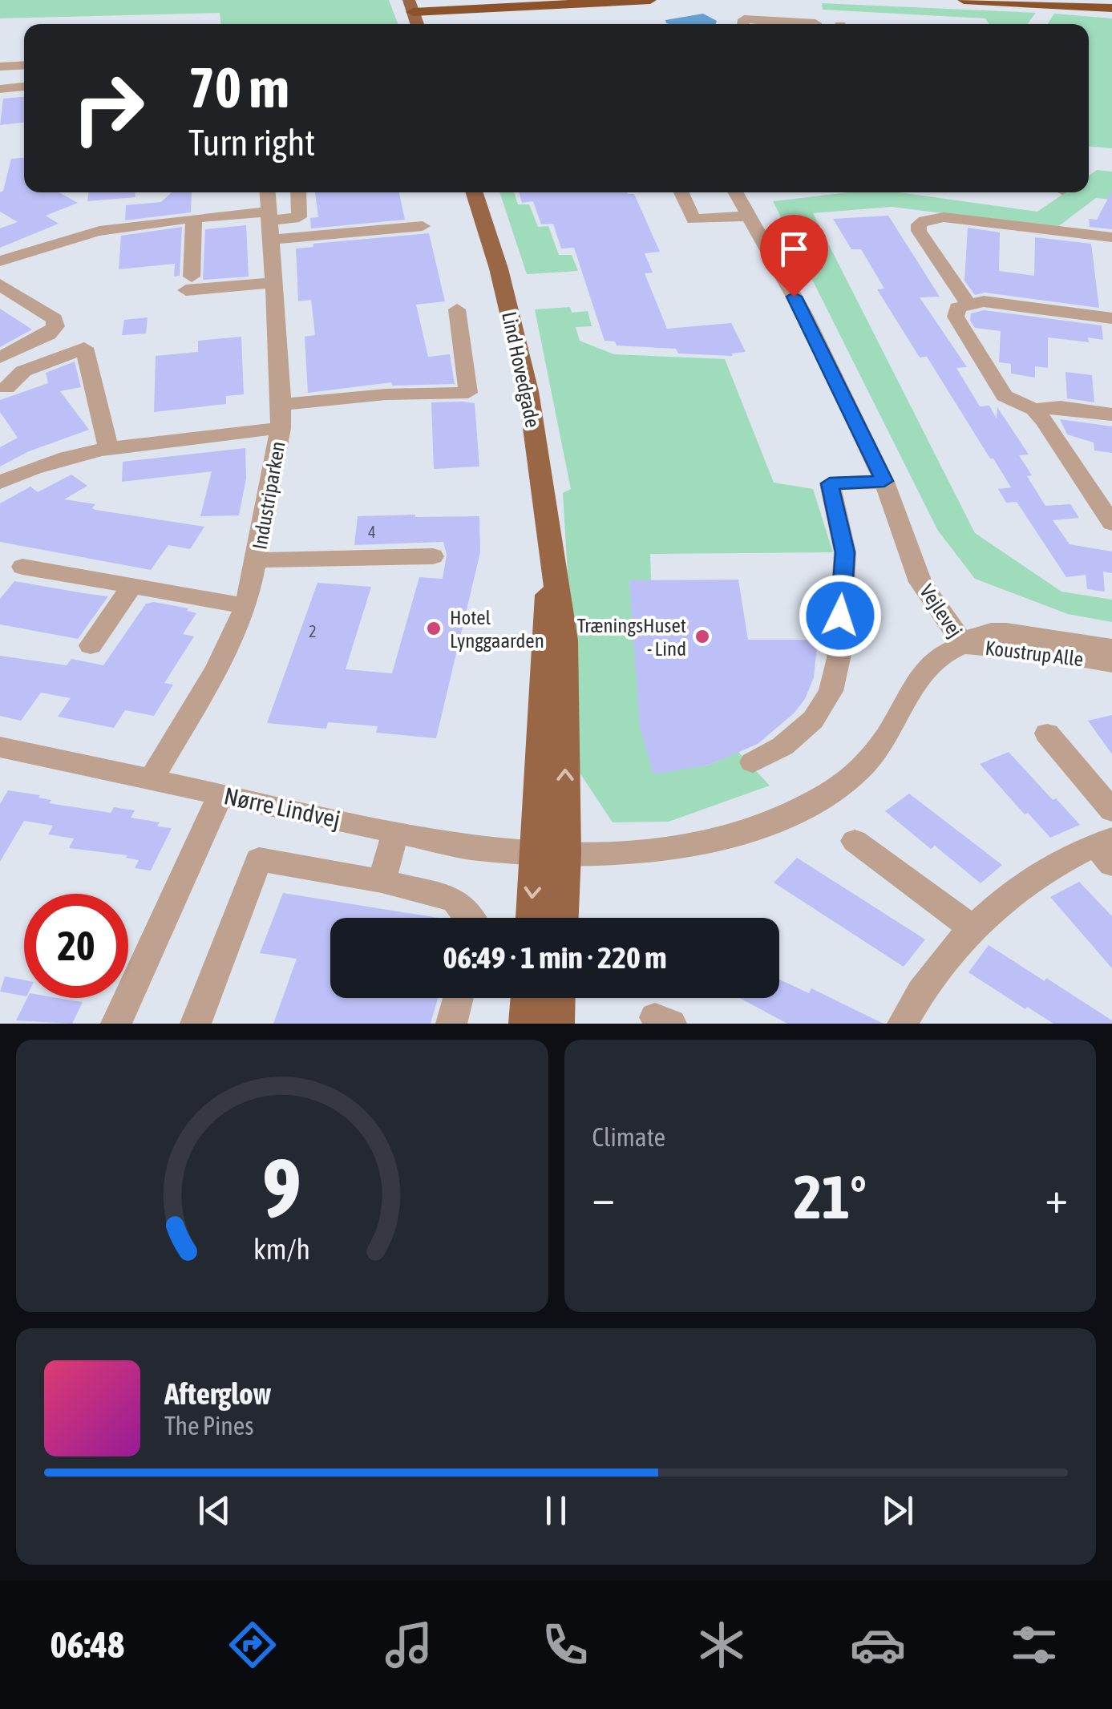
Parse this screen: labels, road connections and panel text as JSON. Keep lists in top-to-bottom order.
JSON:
{
  "streets": {
    "main road": ["Lind Hovedgade"],
    "street": [
      "Industriparken",
      "Vejlevej",
      "Koustrup Alle",
      "Nørre Lindvej"
    ]
  },
  "crossings": [
    ["Lind Hovedgade", "Vejlevej"],
    ["Lind Hovedgade", "Nørre Lindvej"],
    ["Industriparken", "Nørre Lindvej"],
    ["Vejlevej", "Koustrup Alle"],
    ["Vejlevej", "Nørre Lindvej"]
  ],
  "places": ["Hotel Lynggaarden", "TræningsHuset - Lind"],
  "house_numbers": ["4", "2"],
  "page": {
    "turn": ["70 m", "Turn right"],
    "limit": "20",
    "trip": "06:49 · 1 min · 220 m",
    "tile": "Climate",
    "heat": ["−", "21°", "+"],
    "song": ["Afterglow", "The Pines"],
    "tabs": "06:48",
    "gauge": ["9", "km/h"]
  }
}
